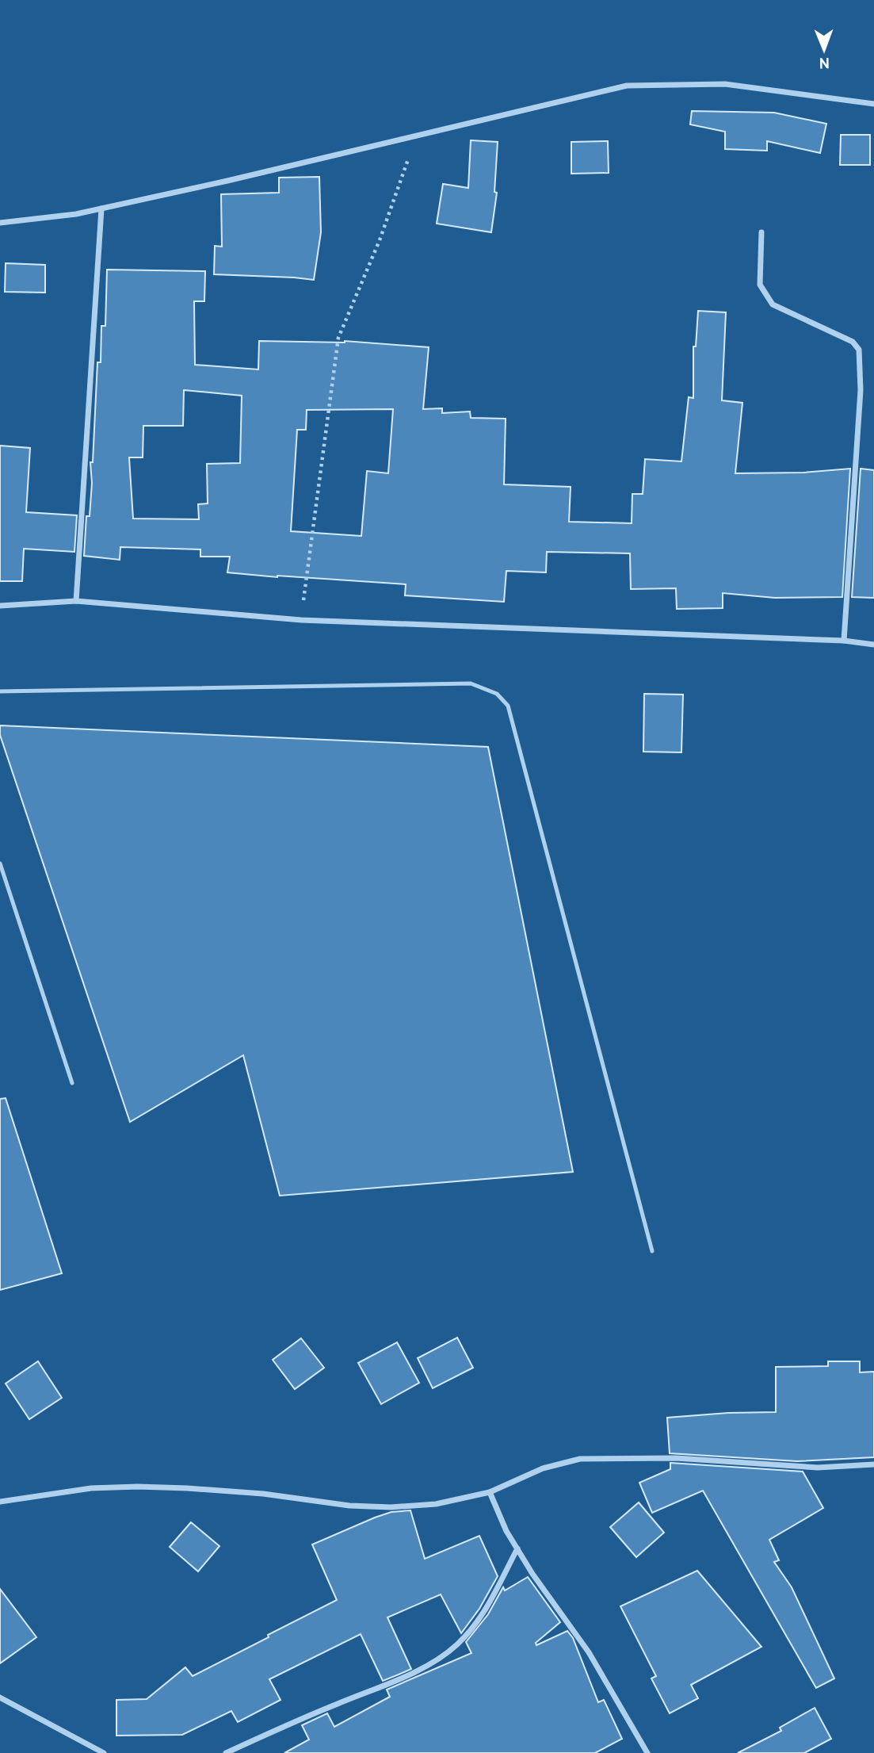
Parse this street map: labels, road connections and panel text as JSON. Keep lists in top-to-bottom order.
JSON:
{
  "north": "bottom"
}
